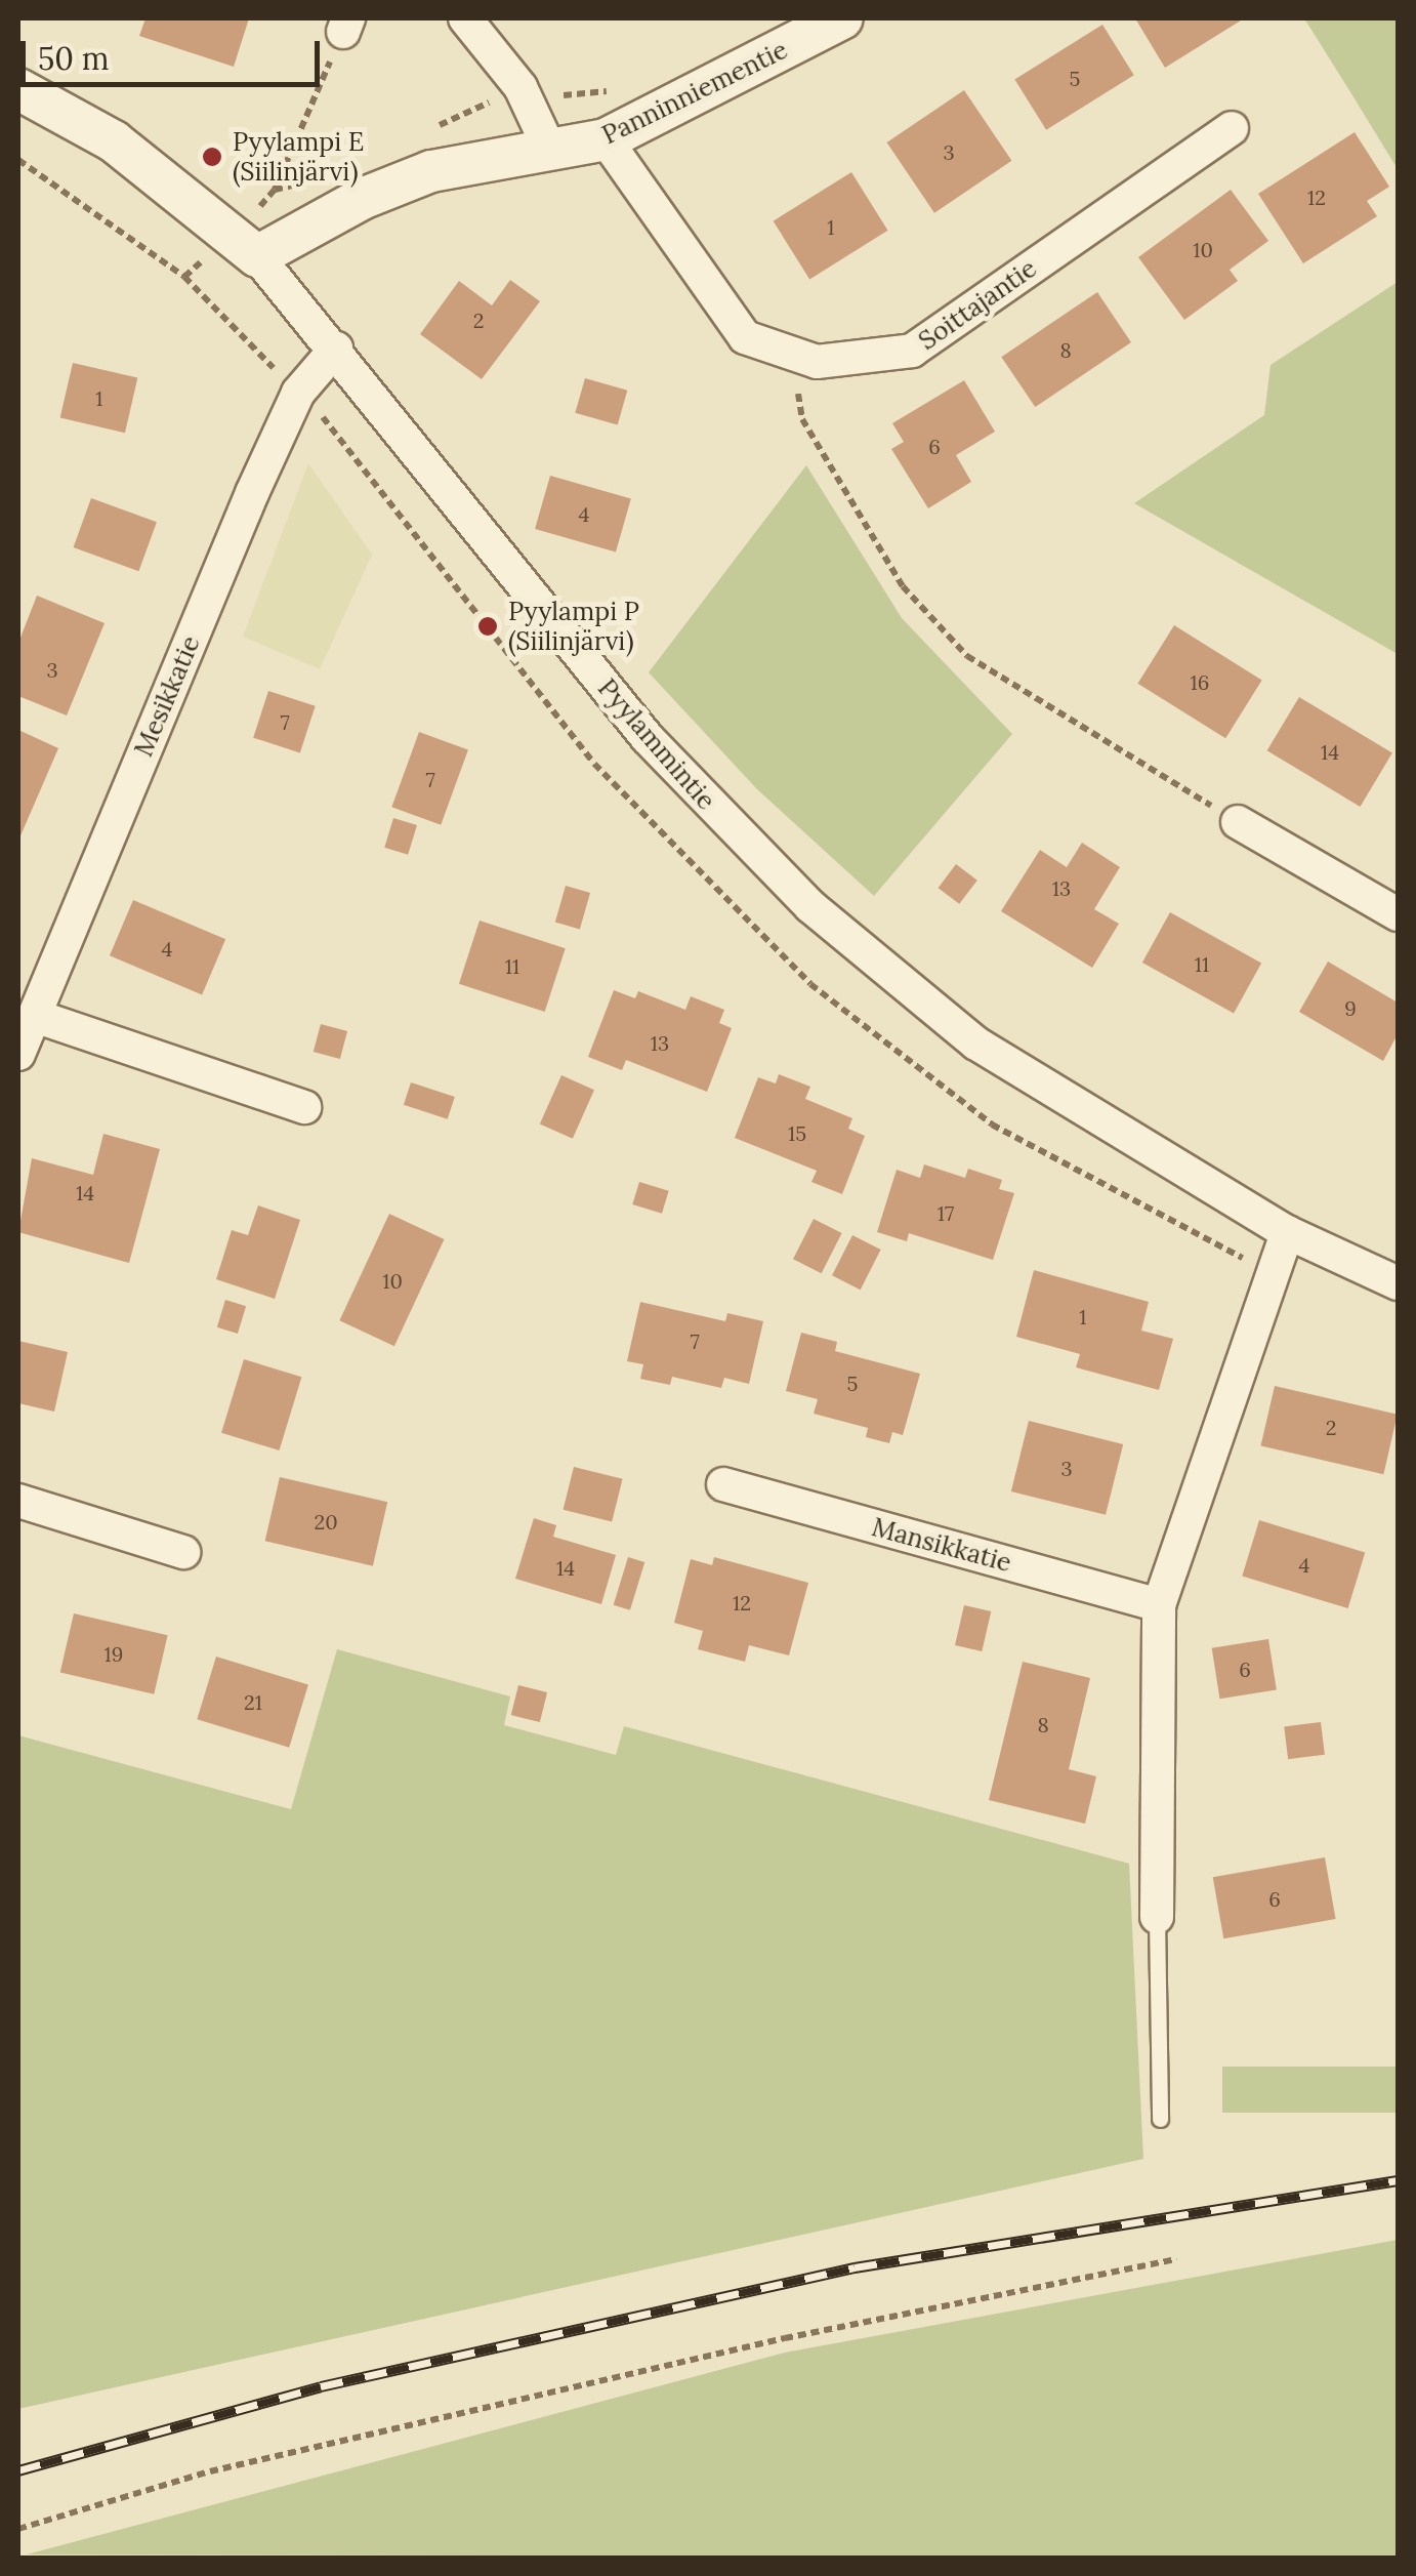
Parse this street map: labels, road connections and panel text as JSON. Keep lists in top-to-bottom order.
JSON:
{
  "streets": {
    "street": [
      "Panninniementie",
      "Soittajantie",
      "Mesikkatie",
      "Pyylammintie",
      "Mansikkatie"
    ]
  },
  "crossings": [
    ["Panninniementie", "Soittajantie"],
    ["Panninniementie", "Pyylammintie"],
    ["Mesikkatie", "Pyylammintie"]
  ],
  "places": ["Pyylampi E (Siilinjärvi)", "Pyylampi P (Siilinjärvi)"],
  "house_numbers": [
    "5",
    "3",
    "12",
    "1",
    "10",
    "2",
    "8",
    "1",
    "6",
    "4",
    "3",
    "16",
    "7",
    "14",
    "7",
    "13",
    "4",
    "11",
    "11",
    "9",
    "13",
    "15",
    "14",
    "17",
    "10",
    "1",
    "7",
    "5",
    "2",
    "3",
    "20",
    "4",
    "14",
    "12",
    "19",
    "6",
    "21",
    "8",
    "6"
  ],
  "scale_bar": "50 m"
}
